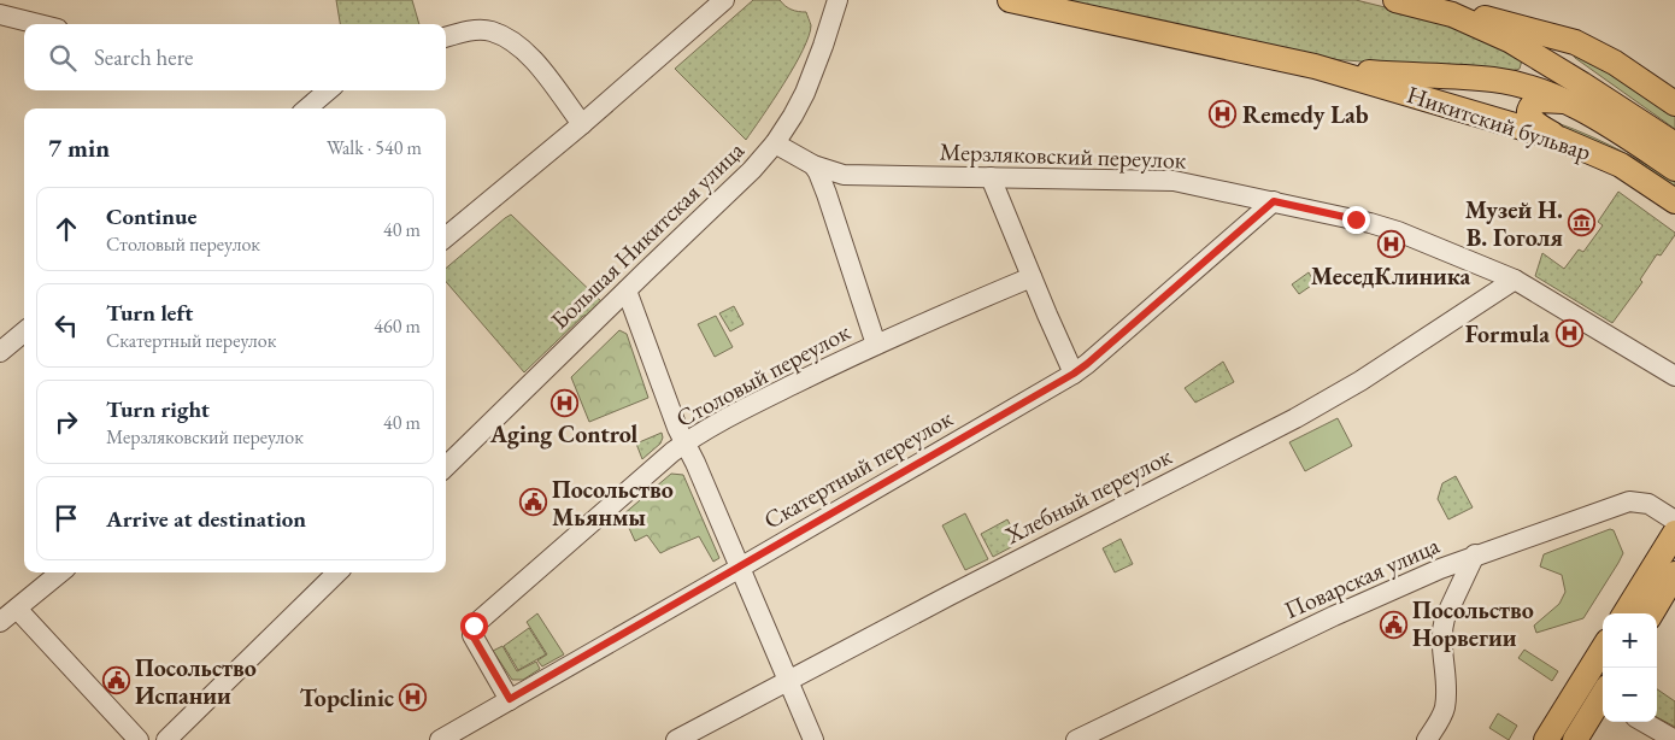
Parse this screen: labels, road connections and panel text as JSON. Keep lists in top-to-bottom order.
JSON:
{
  "streets": {
    "main road": ["Никитский бульвар"],
    "street": [
      "Мерзляковский переулок",
      "Большая Никитская улица",
      "Столовый переулок",
      "Скатертный переулок",
      "Хлебный переулок",
      "Поварская улица"
    ]
  },
  "crossings": [
    ["Мерзляковский переулок", "Большая Никитская улица"],
    ["Мерзляковский переулок", "Скатертный переулок"],
    ["Мерзляковский переулок", "Хлебный переулок"],
    ["Столовый переулок", "Скатертный переулок"]
  ],
  "places": {
    "hospital": [
      "Remedy Lab",
      "МеседКлиника",
      "Formula",
      "Aging Control",
      "Topclinic"
    ],
    "museum": ["Музей Н. В. Гоголя"],
    "public building": ["Посольство Мьянмы", "Посольство Норвегии", "Посольство Испании"]
  },
  "page": {
    "search": "Search here",
    "heading": ["7 min", "Walk · 540 m"],
    "list": [
      ["Continue", "Столовый переулок", "40 m"],
      ["Turn left", "Скатертный переулок", "460 m"],
      ["Turn right", "Мерзляковский переулок", "40 m"],
      "Arrive at destination"
    ],
    "map_buttons": ["+", "−"]
  }
}
